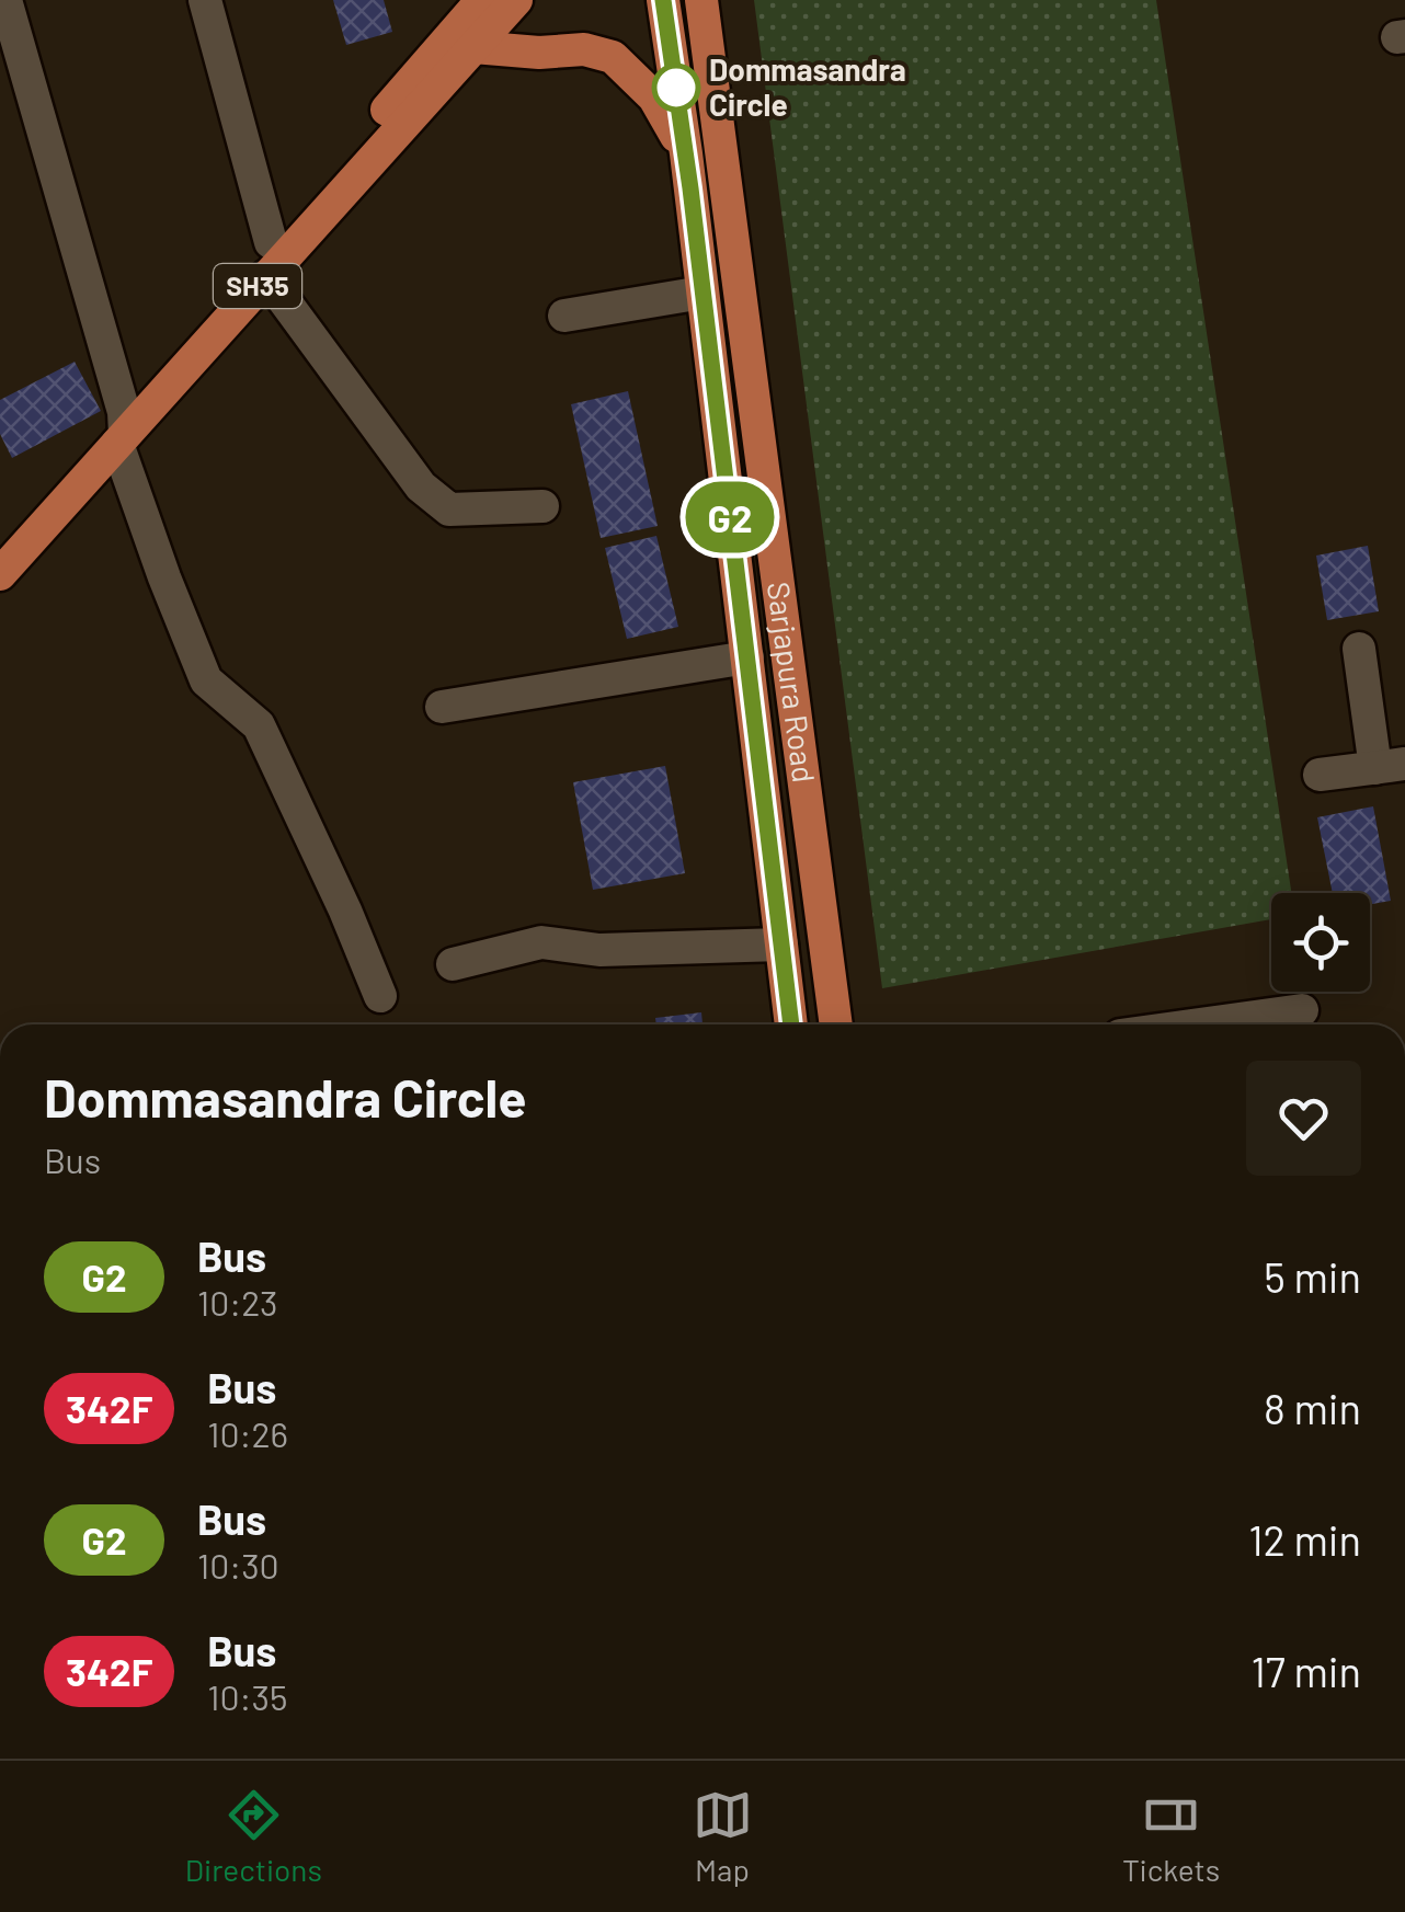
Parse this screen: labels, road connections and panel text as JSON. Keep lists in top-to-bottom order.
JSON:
{
  "streets": {
    "main road": ["SH35", "Sarjapura Road"]
  },
  "places": ["Dommasandra Circle"],
  "lines": ["bus line G2"],
  "page": {
    "on_map": "G2",
    "heading": ["Dommasandra Circle", "Bus"],
    "list": [
      {
        "mark": "G2",
        "name": "Bus",
        "note": "10:23",
        "value": "5 min"
      },
      {
        "mark": "342F",
        "name": "Bus",
        "note": "10:26",
        "value": "8 min"
      },
      {
        "mark": "G2",
        "name": "Bus",
        "note": "10:30",
        "value": "12 min"
      },
      {
        "mark": "342F",
        "name": "Bus",
        "note": "10:35",
        "value": "17 min"
      }
    ],
    "tabs": ["Directions", "Map", "Tickets"]
  }
}
